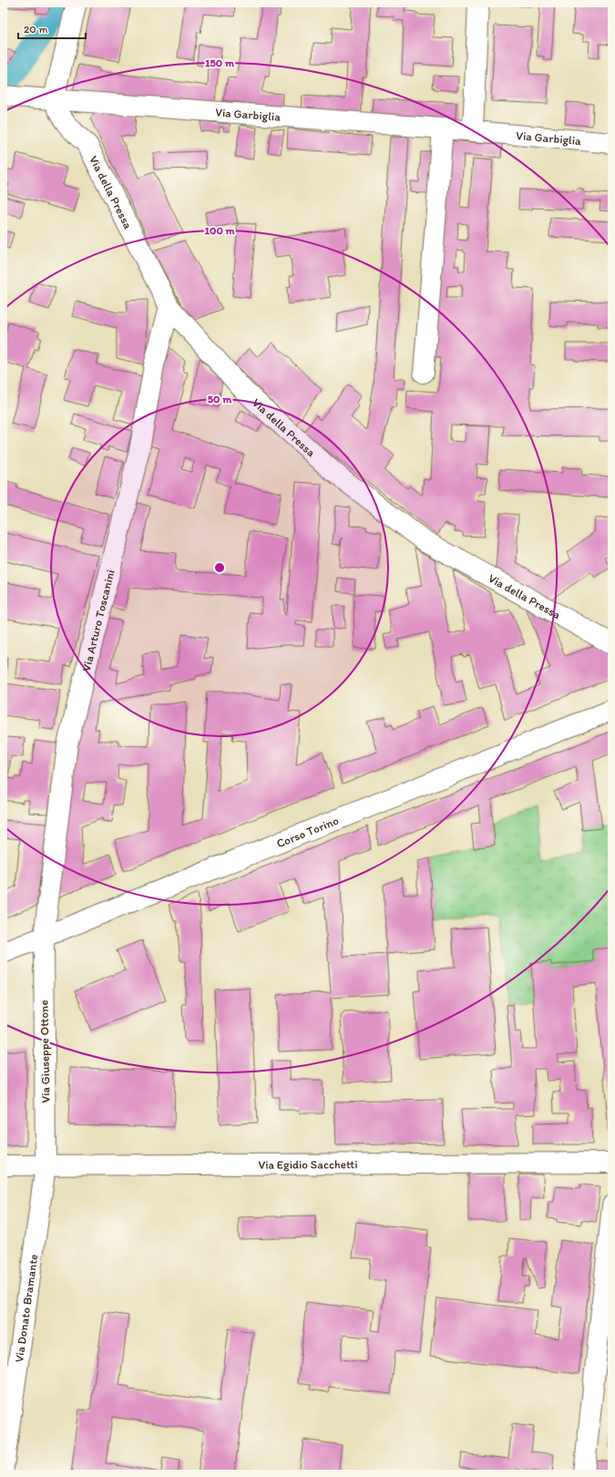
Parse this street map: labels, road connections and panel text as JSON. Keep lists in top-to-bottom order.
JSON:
{
  "streets": {
    "street": [
      "Via Garbiglia",
      "Via della Pressa",
      "Via Arturo Toscanini",
      "Corso Torino",
      "Via Giuseppe Ottone",
      "Via Egidio Sacchetti",
      "Via Donato Bramante"
    ]
  },
  "crossings": [
    ["Via Garbiglia", "Via della Pressa"],
    ["Via della Pressa", "Via Arturo Toscanini"],
    ["Via Arturo Toscanini", "Corso Torino"],
    ["Via Arturo Toscanini", "Via Giuseppe Ottone"],
    ["Corso Torino", "Via Giuseppe Ottone"],
    ["Via Giuseppe Ottone", "Via Egidio Sacchetti"],
    ["Via Giuseppe Ottone", "Via Donato Bramante"],
    ["Via Egidio Sacchetti", "Via Donato Bramante"]
  ],
  "scale_bar": "20 m",
  "rings": ["150 m", "100 m", "50 m"]
}
